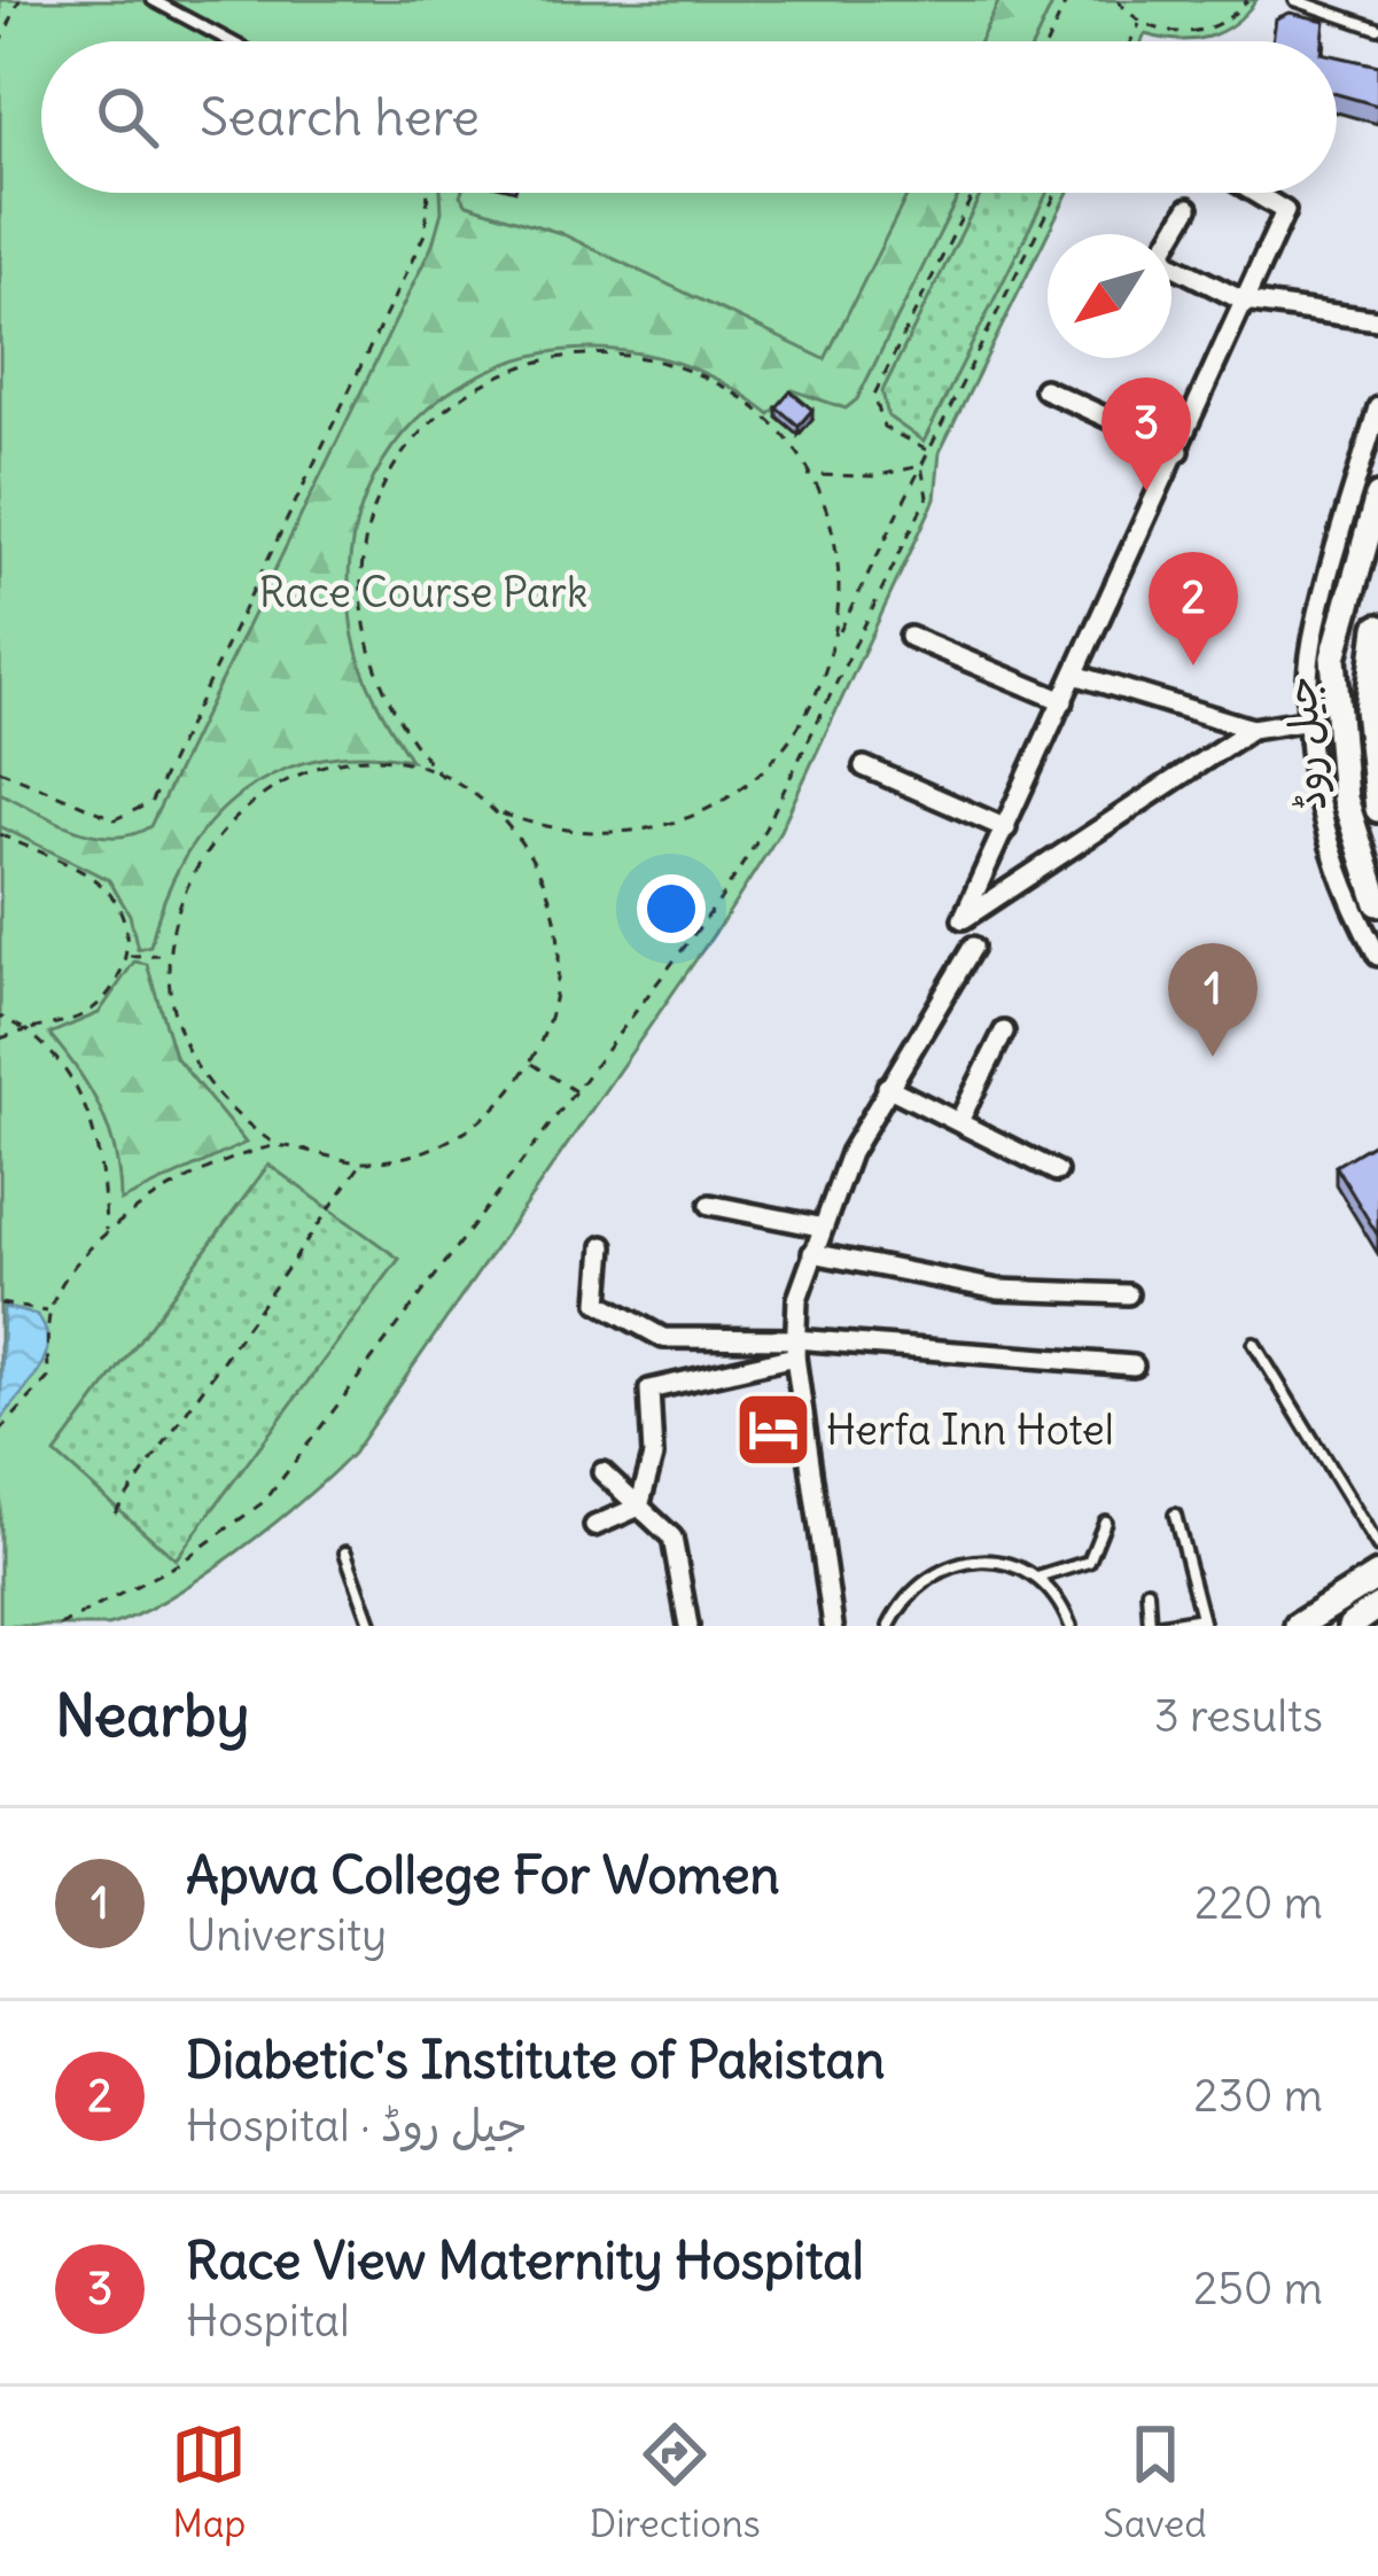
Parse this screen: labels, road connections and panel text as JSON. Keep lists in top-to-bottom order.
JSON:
{
  "streets": {
    "main road": ["جیل روڈ"]
  },
  "parks": ["Race Course Park"],
  "places": {
    "hotel": ["Herfa Inn Hotel"]
  },
  "north": "bottom left",
  "page": {
    "search": "Search here",
    "pins": ["3", "2", "1"],
    "heading": ["Nearby", "3 results"],
    "list": [
      {
        "mark": "1",
        "name": "Apwa College For Women",
        "note": "University",
        "value": "220 m"
      },
      {
        "mark": "2",
        "name": "Diabetic's Institute of Pakistan",
        "note": "Hospital · جیل روڈ",
        "value": "230 m"
      },
      {
        "mark": "3",
        "name": "Race View Maternity Hospital",
        "note": "Hospital",
        "value": "250 m"
      }
    ],
    "nav": ["Map", "Directions", "Saved"]
  }
}
